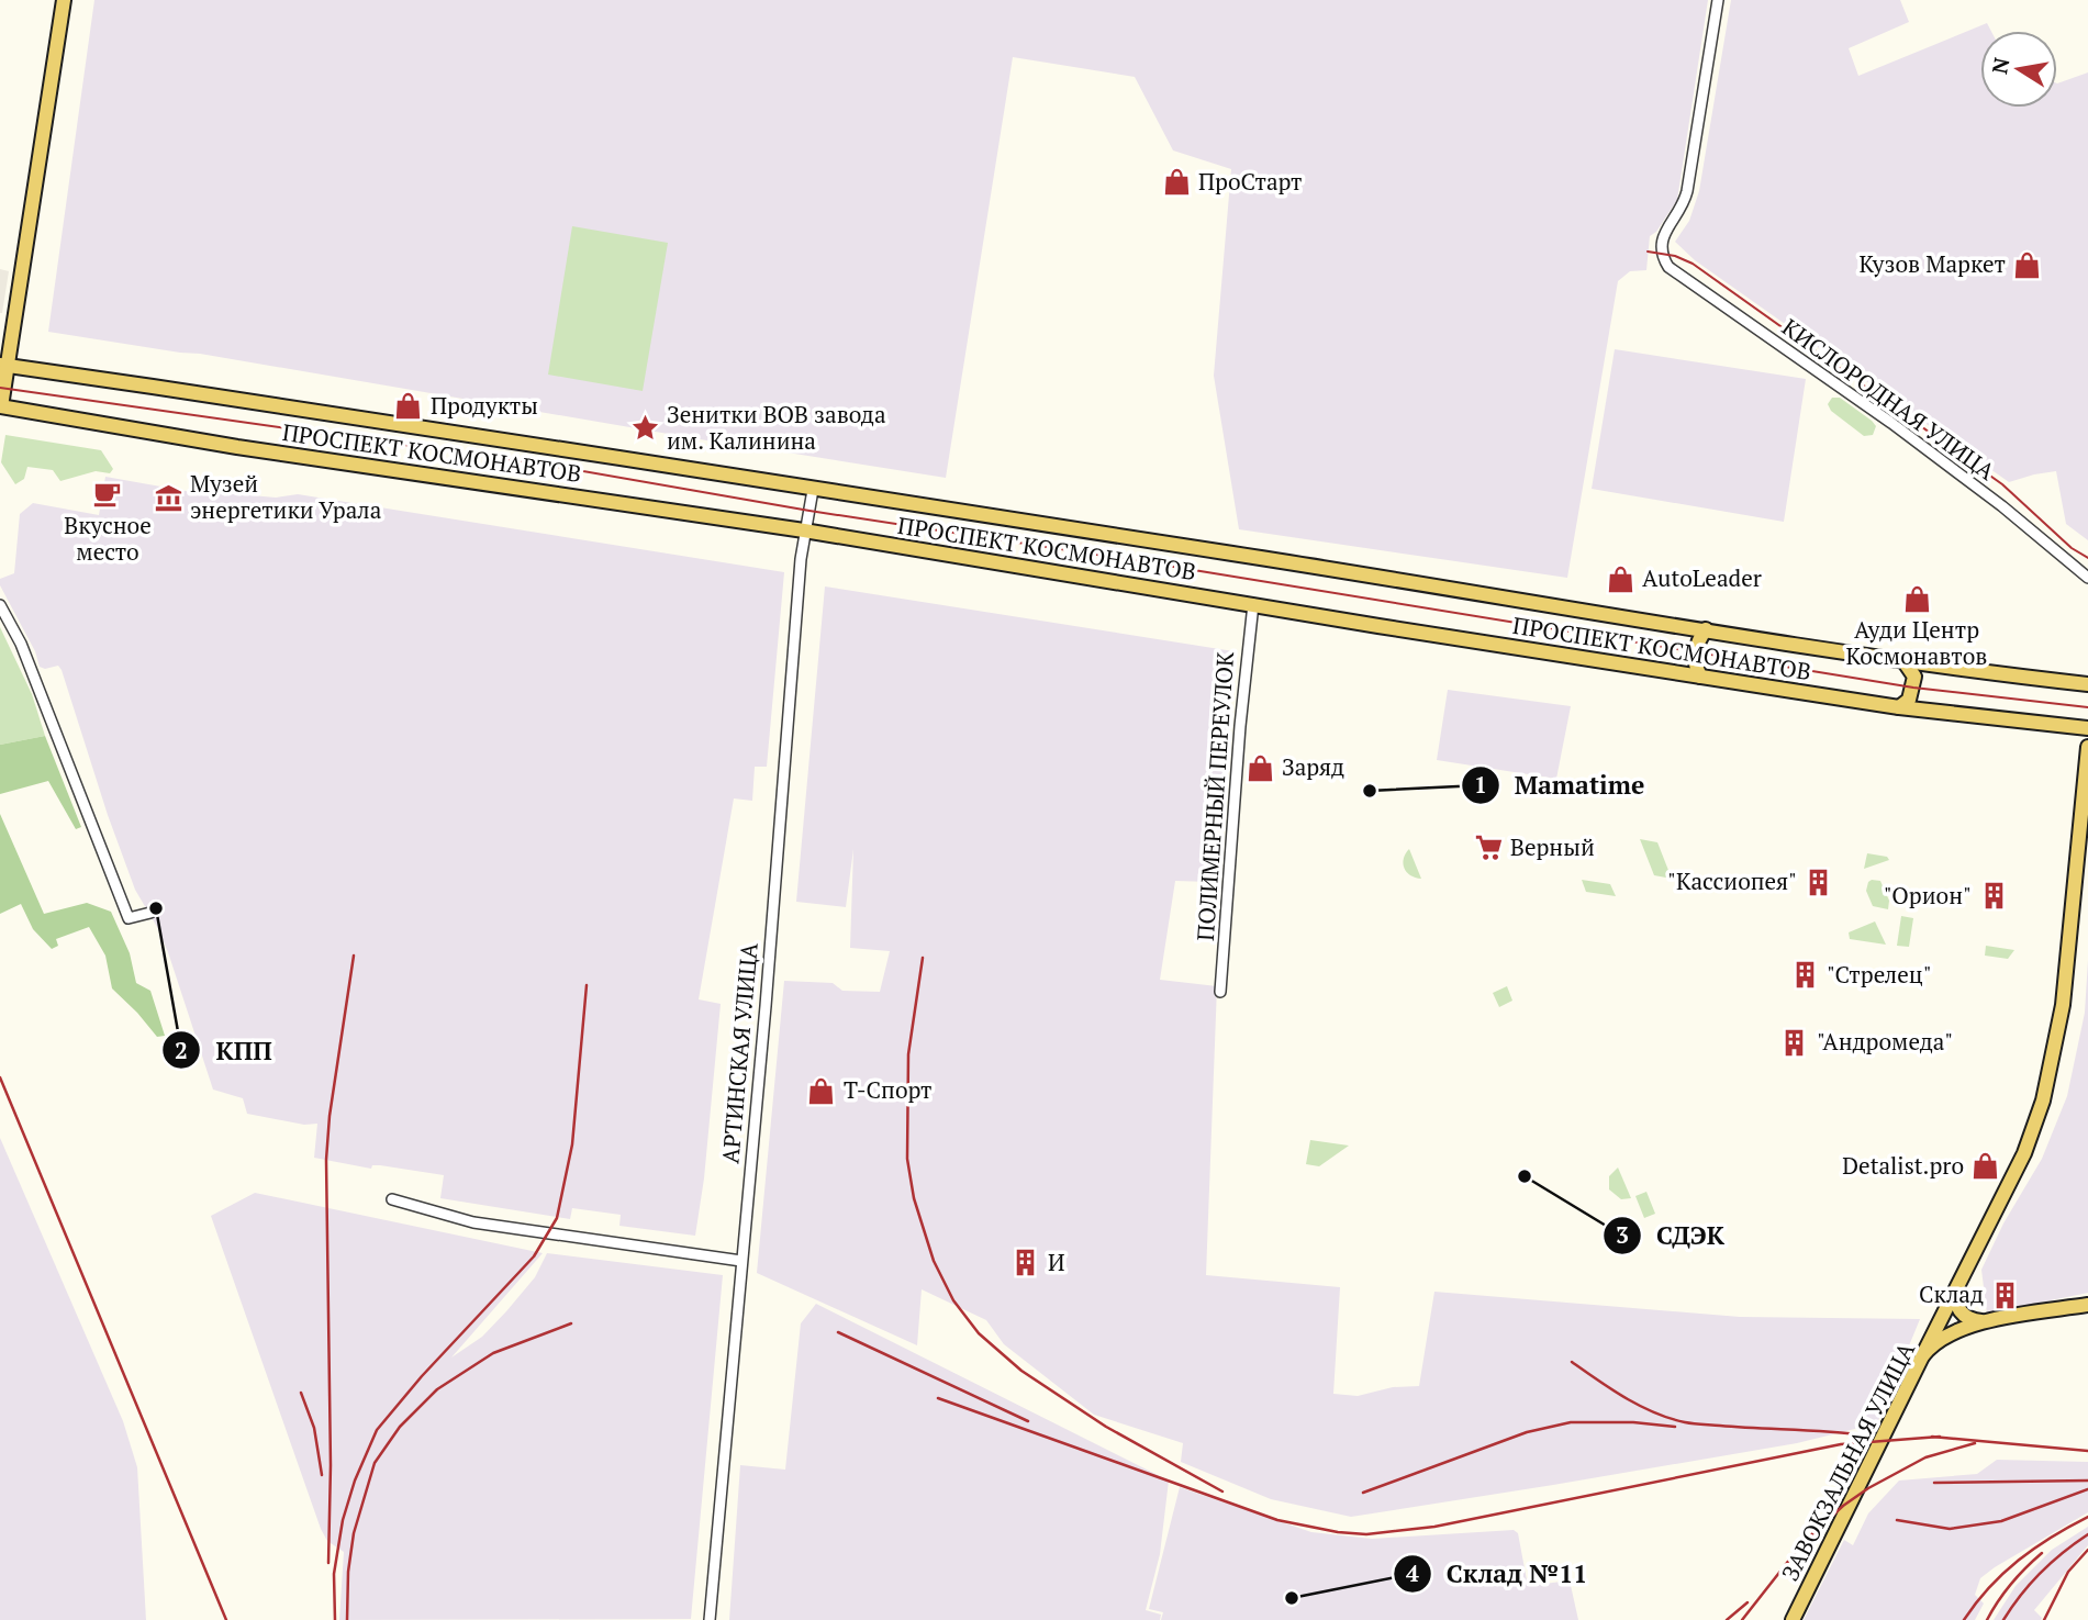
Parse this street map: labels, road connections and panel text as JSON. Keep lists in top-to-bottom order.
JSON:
{
  "streets": {
    "main road": ["ПРОСПЕКТ КОСМОНАВТОВ", "ЗАВОКЗАЛЬНАЯ УЛИЦА"],
    "street": ["КИСЛОРОДНАЯ УЛИЦА", "ПОЛИМЕРНЫЙ ПЕРЕУЛОК", "АРТИНСКАЯ УЛИЦА"]
  },
  "crossings": [
    ["ПРОСПЕКТ КОСМОНАВТОВ", "ПОЛИМЕРНЫЙ ПЕРЕУЛОК"],
    ["ПРОСПЕКТ КОСМОНАВТОВ", "АРТИНСКАЯ УЛИЦА"]
  ],
  "places": {
    "shop": [
      "ПроСтарт",
      "Кузов Маркет",
      "Продукты",
      "AutoLeader",
      "Ауди Центр Космонавтов",
      "Заряд",
      "Т-Спорт",
      "Detalist.pro"
    ],
    "place": ["Зенитки ВОВ завода им. Калинина"],
    "cafe": ["Вкусное место"],
    "museum": ["Музей энергетики Урала"],
    "other": [
      "Mamatime",
      "КПП",
      "СДЭК",
      "Склад №11"
    ],
    "supermarket": ["Верный"],
    "building": [
      "\"Кассиопея\"",
      "\"Орион\"",
      "\"Стрелец\"",
      "\"Андромеда\"",
      "И",
      "Склад"
    ]
  },
  "north": "left"
}
